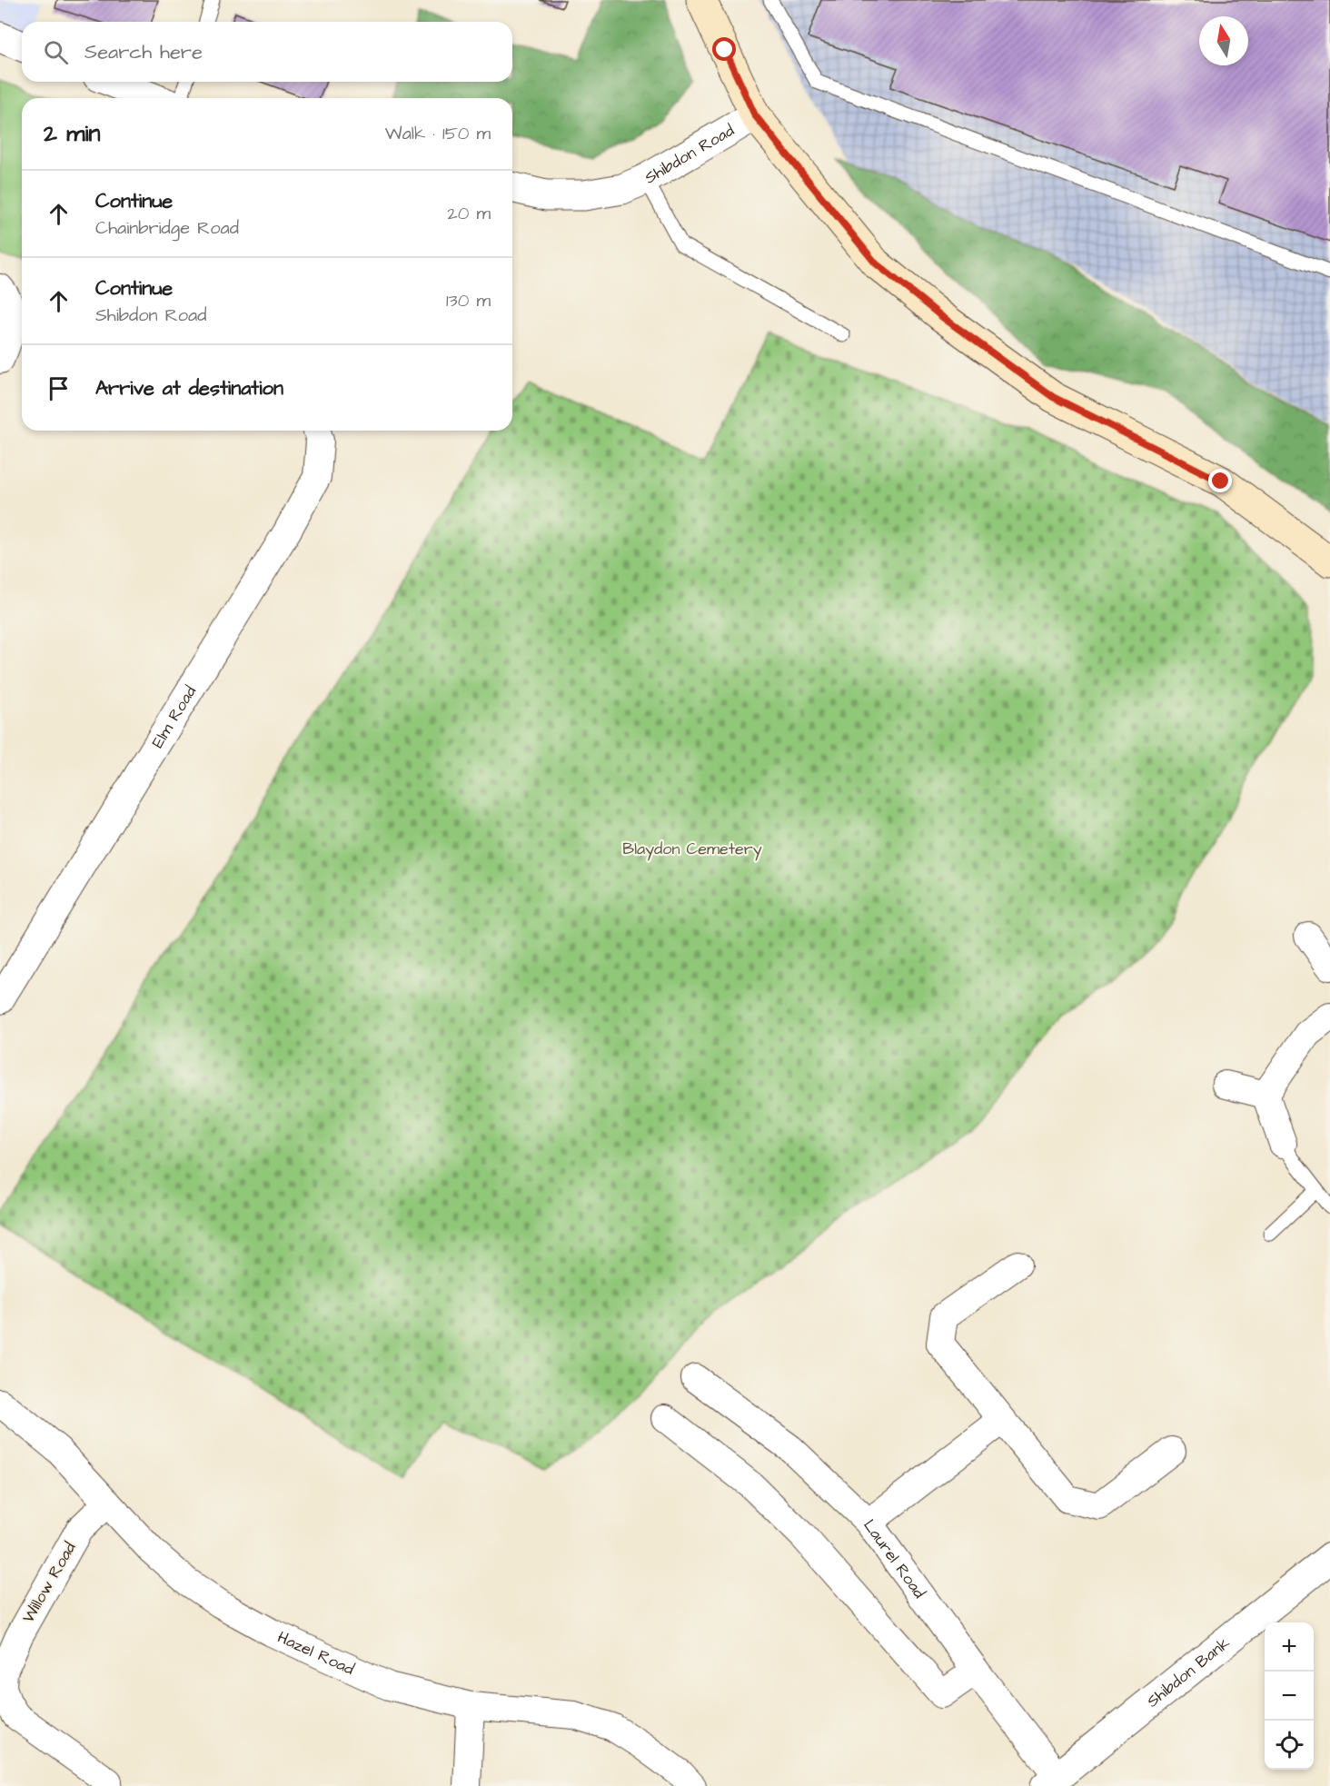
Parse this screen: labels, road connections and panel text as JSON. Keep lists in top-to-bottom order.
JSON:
{
  "streets": {
    "street": [
      "Shibdon Road",
      "Elm Road",
      "Laurel Road",
      "Willow Road",
      "Hazel Road",
      "Shibdon Bank"
    ]
  },
  "crossings": [
    ["Laurel Road", "Shibdon Bank"],
    ["Willow Road", "Hazel Road"]
  ],
  "parks": ["Blaydon Cemetery"],
  "north": "top",
  "page": {
    "search": "Search here",
    "heading": ["2 min", "Walk · 150 m"],
    "list": [
      ["Continue", "Chainbridge Road", "20 m"],
      ["Continue", "Shibdon Road", "130 m"],
      "Arrive at destination"
    ],
    "map_buttons": ["+", "−"]
  }
}
